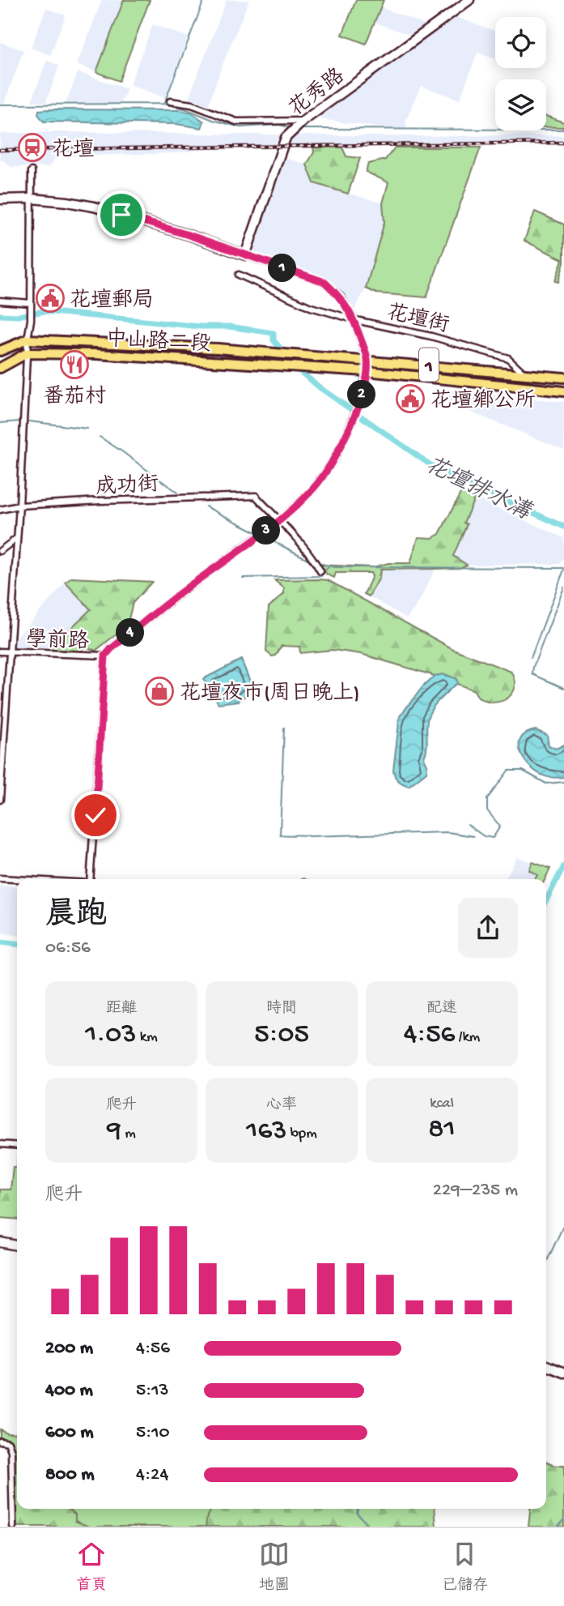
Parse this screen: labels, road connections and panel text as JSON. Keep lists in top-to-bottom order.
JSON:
{
  "streets": {
    "main road": ["中山路二段", "1"],
    "street": [
      "花秀路",
      "花壇街",
      "成功街",
      "學前路"
    ]
  },
  "crossings": [
    ["花壇街", "1"],
    ["中山路二段", "1"],
    ["中山路二段", "學前路"],
    ["1", "學前路"],
    ["成功街", "學前路"]
  ],
  "water": ["花壇排水溝"],
  "places": {
    "station": ["花壇"],
    "public building": ["花壇郵局", "花壇鄉公所"],
    "restaurant": ["番茄村"],
    "shop": ["花壇夜市(周日晚上)"]
  },
  "page": {
    "pins": [
      "1",
      "2",
      "3",
      "4"
    ],
    "heading": ["晨跑", "06:56"],
    "stats": [
      ["距離", "1.03 km"],
      ["時間", "5:05"],
      ["配速", "4:56 /km"],
      ["爬升", "9 m"],
      ["心率", "163 bpm"],
      ["kcal", "81"]
    ],
    "chart": ["爬升", "229–235 m"],
    "list": [
      {
        "name": "200 m",
        "note": "4:56"
      },
      {
        "name": "400 m",
        "note": "5:13"
      },
      {
        "name": "600 m",
        "note": "5:10"
      },
      {
        "name": "800 m",
        "note": "4:24"
      }
    ],
    "tabs": ["首頁", "地圖", "已儲存"]
  }
}
